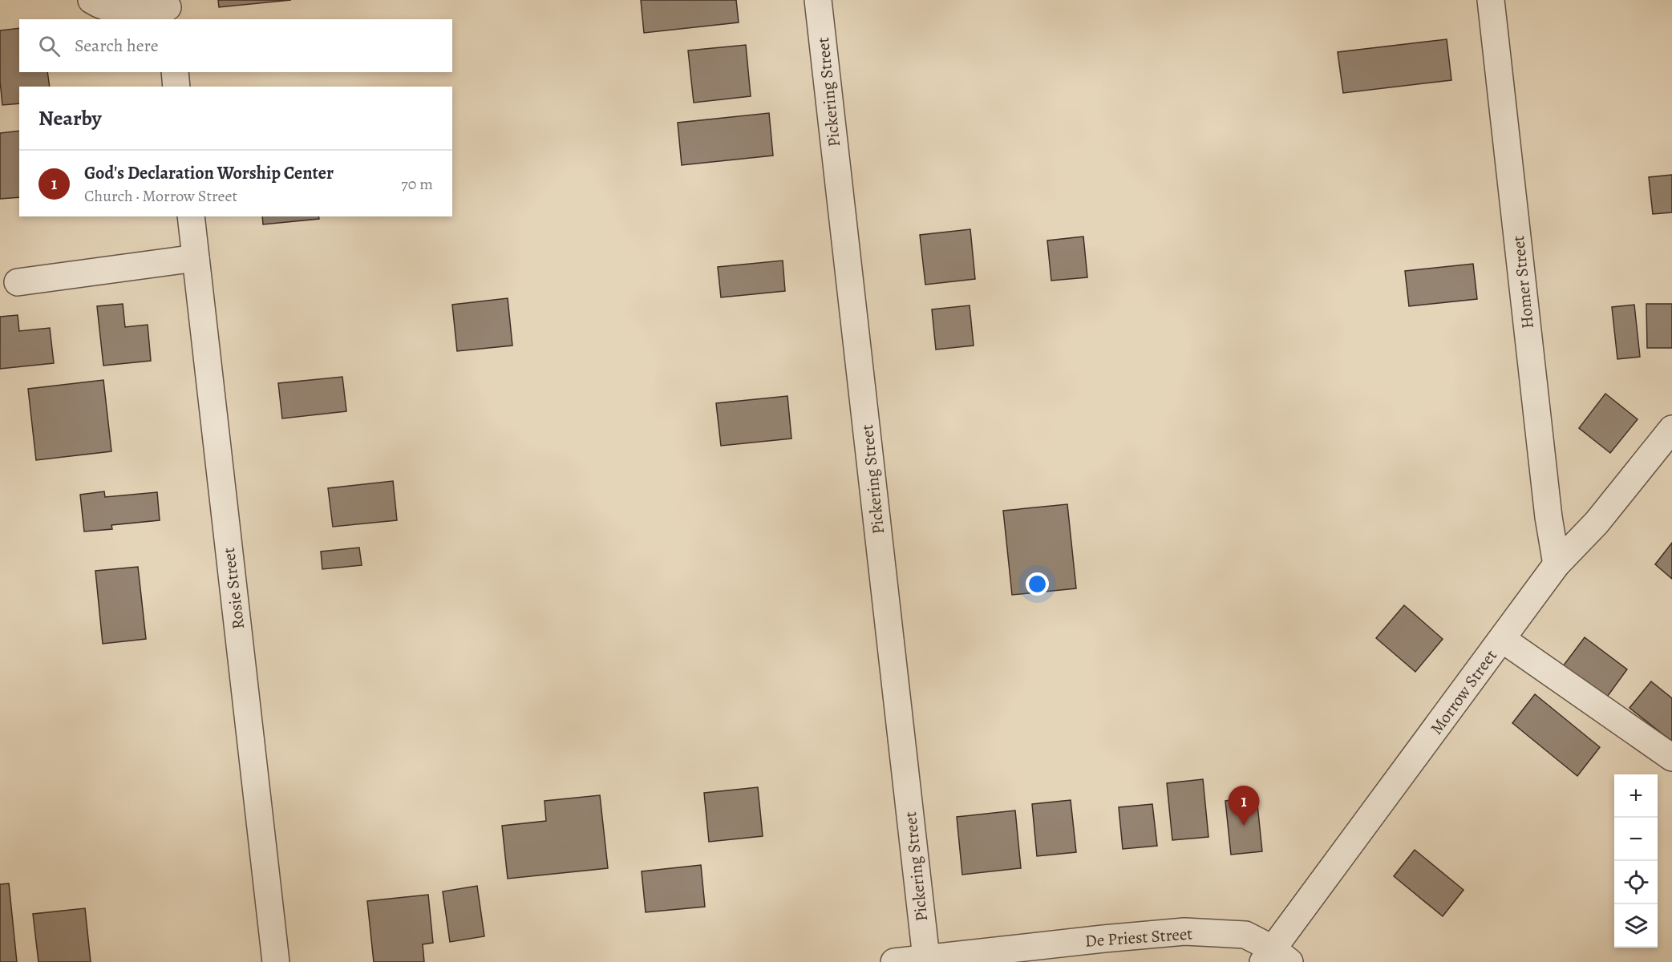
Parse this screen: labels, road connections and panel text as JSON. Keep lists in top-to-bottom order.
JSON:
{
  "streets": {
    "street": [
      "Pickering Street",
      "Homer Street",
      "Rosie Street",
      "Morrow Street",
      "De Priest Street"
    ]
  },
  "crossings": [
    ["Pickering Street", "De Priest Street"],
    ["Homer Street", "Morrow Street"],
    ["Morrow Street", "De Priest Street"]
  ],
  "page": {
    "search": "Search here",
    "heading": "Nearby",
    "list": [
      {
        "mark": "1",
        "name": "God's Declaration Worship Center",
        "note": "Church · Morrow Street",
        "value": "70 m"
      }
    ],
    "map_buttons": ["+", "−"],
    "pins": "1"
  }
}
